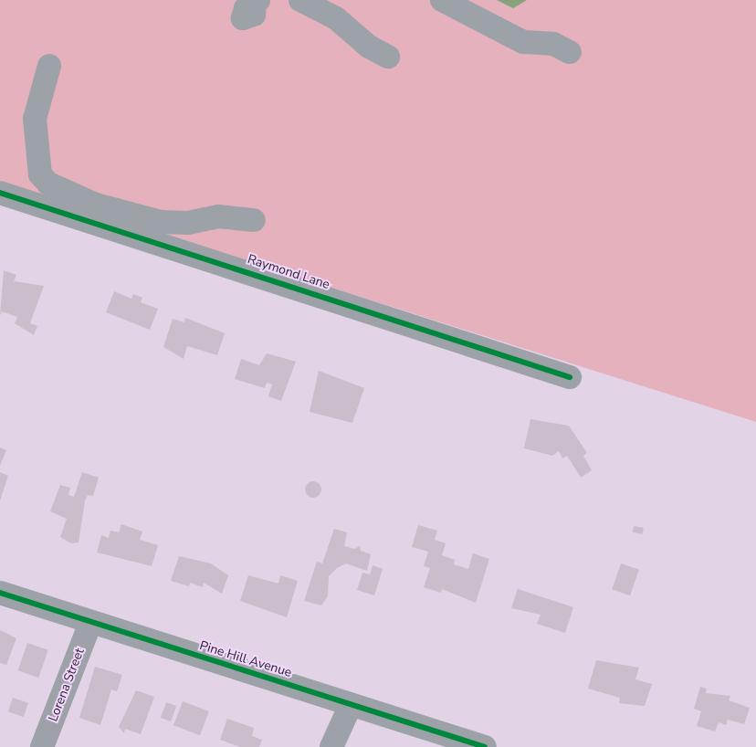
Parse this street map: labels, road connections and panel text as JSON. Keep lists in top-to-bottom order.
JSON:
{
  "streets": {
    "street": ["Raymond Lane", "Pine Hill Avenue", "Lorena Street"]
  },
  "crossings": [
    ["Pine Hill Avenue", "Lorena Street"]
  ]
}
